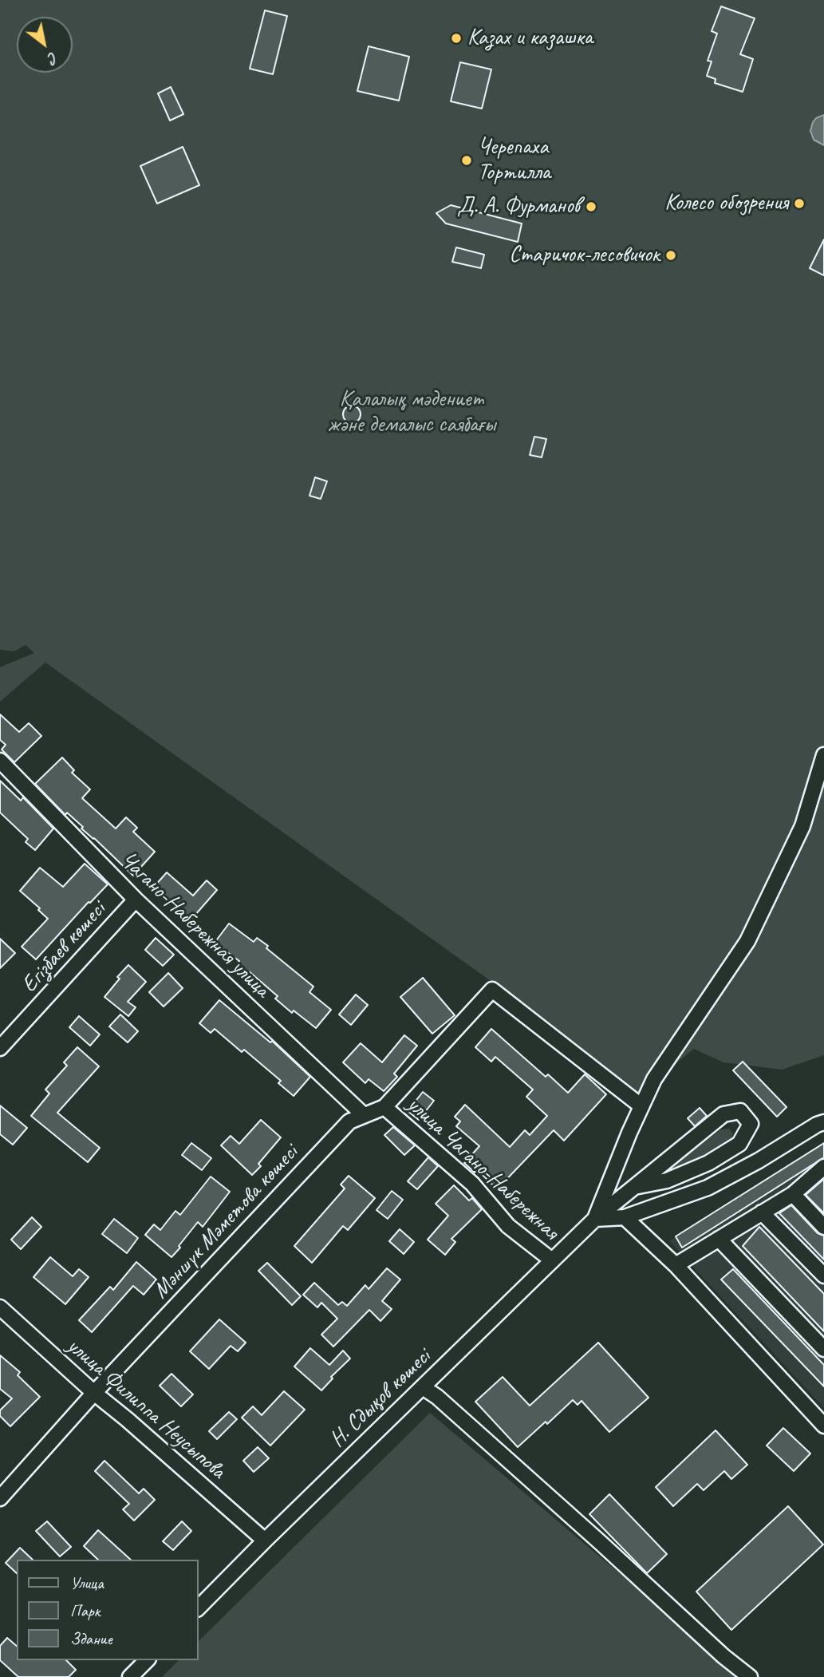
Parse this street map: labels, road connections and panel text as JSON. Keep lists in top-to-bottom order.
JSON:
{
  "streets": {
    "street": [
      "Чагано-Набережная улица",
      "Егізбаев көшесі",
      "улица Чагано-Набережная",
      "Мәншүк Мәметова көшесі",
      "Н. Сдықов көшесі",
      "улица Филиппа Неусыпова"
    ]
  },
  "crossings": [
    ["Чагано-Набережная улица", "Егізбаев көшесі"],
    ["Чагано-Набережная улица", "Мәншүк Мәметова көшесі"],
    ["улица Чагано-Набережная", "Мәншүк Мәметова көшесі"],
    ["улица Чагано-Набережная", "Н. Сдықов көшесі"],
    ["Мәншүк Мәметова көшесі", "улица Филиппа Неусыпова"],
    ["Н. Сдықов көшесі", "улица Филиппа Неусыпова"]
  ],
  "parks": ["Қалалық мәдениет және демалыс саябағы"],
  "places": [
    "Казах и казашка",
    "Черепаха Тортилла",
    "Колесо обозрения",
    "Д. А. Фурманов",
    "Старичок-лесовичок"
  ],
  "legend": ["Улица", "Парк", "Здание"],
  "north": "bottom right"
}
